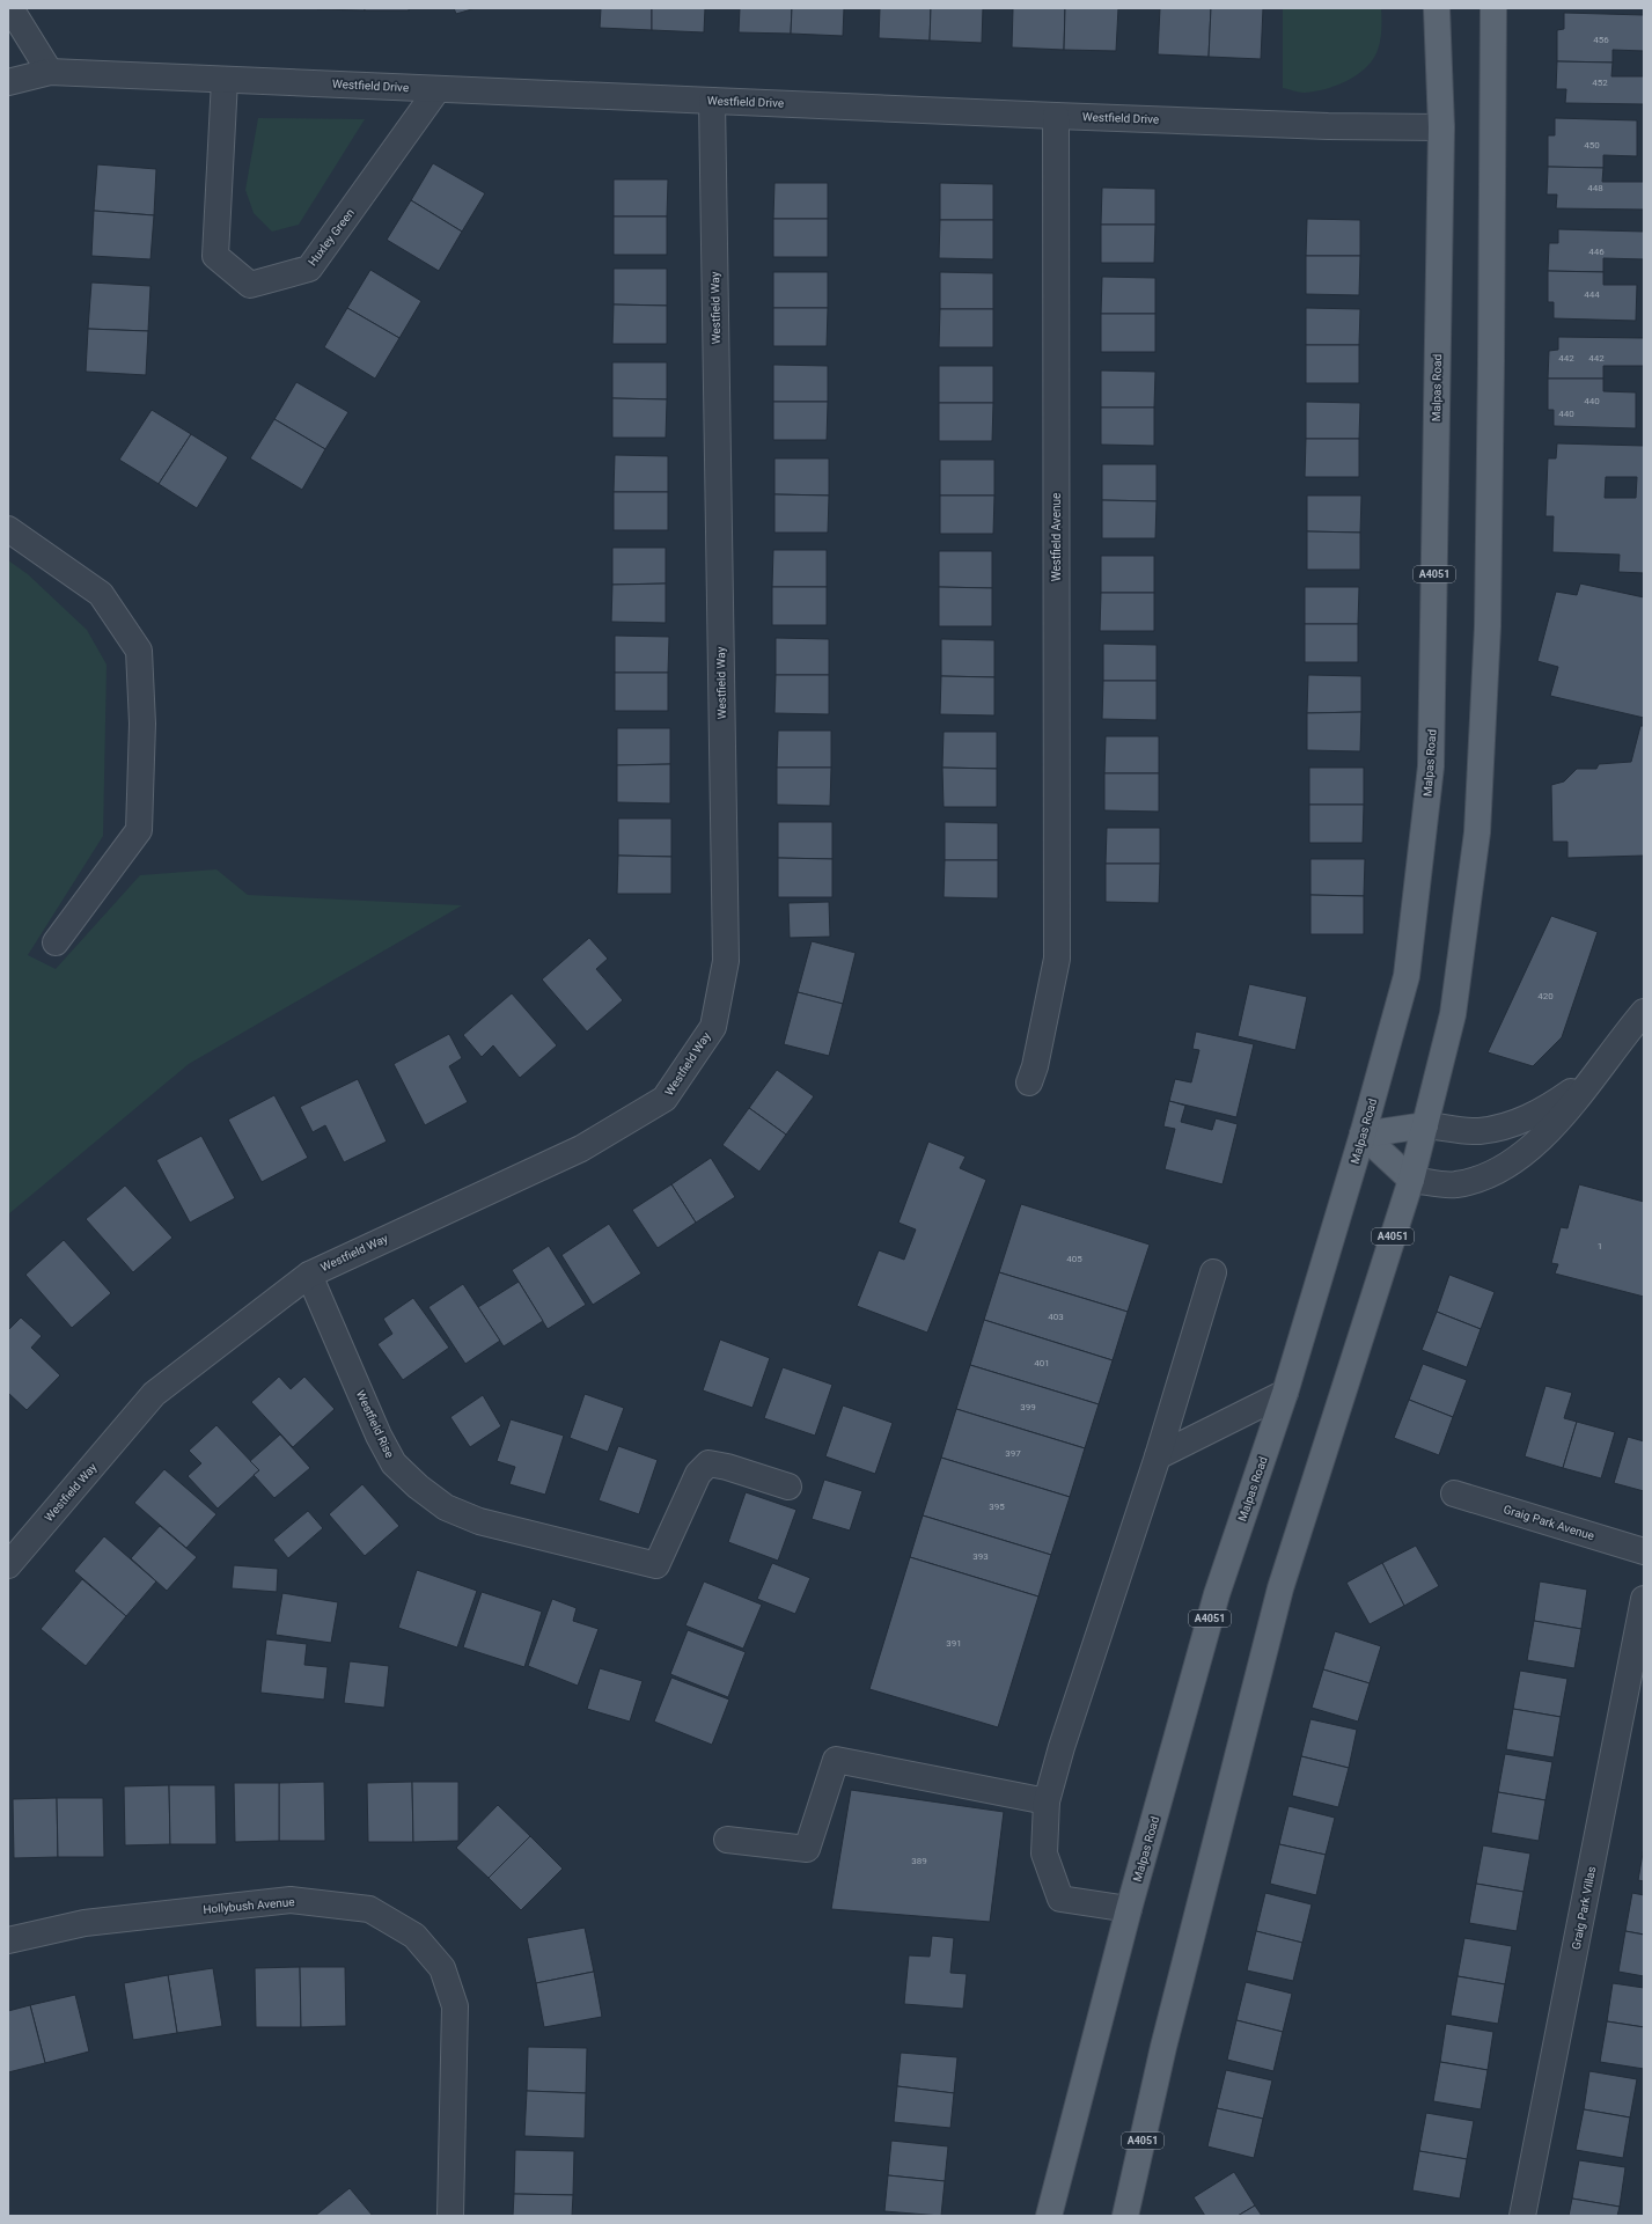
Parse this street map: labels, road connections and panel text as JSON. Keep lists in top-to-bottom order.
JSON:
{
  "streets": {
    "main road": ["Malpas Road", "A4051"],
    "street": [
      "Westfield Drive",
      "Huxley Green",
      "Westfield Way",
      "Westfield Avenue",
      "Westfield Rise",
      "Graig Park Avenue",
      "Hollybush Avenue",
      "Graig Park Villas"
    ]
  },
  "crossings": [
    ["Westfield Drive", "Huxley Green"],
    ["Westfield Drive", "Westfield Way"],
    ["Westfield Drive", "Malpas Road"],
    ["Westfield Drive", "Westfield Avenue"],
    ["Westfield Way", "Westfield Rise"]
  ],
  "house_numbers": [
    "456",
    "452",
    "450",
    "448",
    "446",
    "444",
    "442",
    "442",
    "440",
    "440",
    "420",
    "1",
    "405",
    "403",
    "401",
    "399",
    "397",
    "395",
    "393",
    "391",
    "389"
  ]
}
